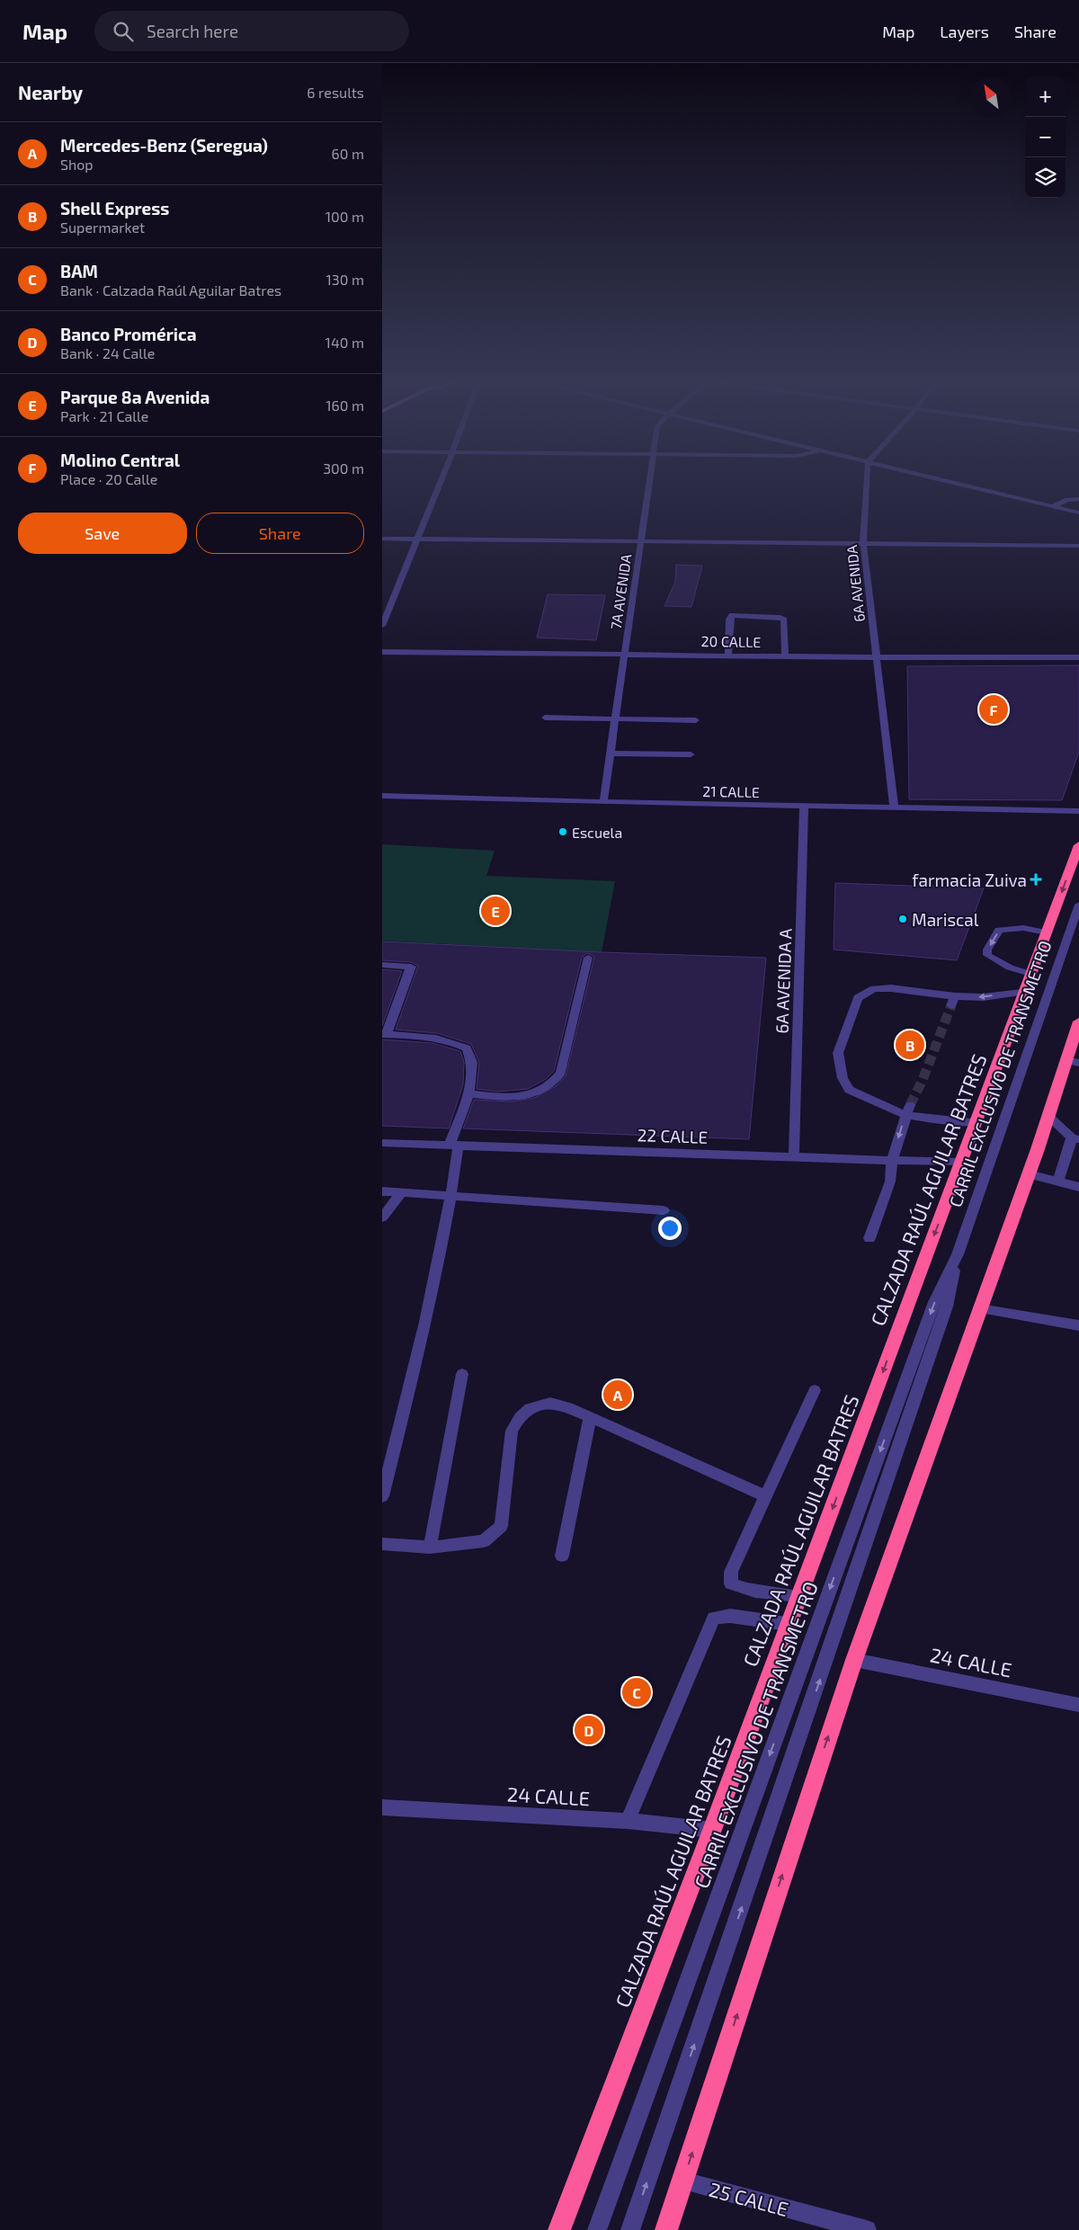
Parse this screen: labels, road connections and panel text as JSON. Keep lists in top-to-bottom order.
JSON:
{
  "streets": {
    "highway": ["CALZADA RAÚL AGUILAR BATRES"],
    "street": [
      "6A AVENIDA",
      "7A AVENIDA",
      "20 CALLE",
      "21 CALLE",
      "6A AVENIDA A",
      "CARRIL EXCLUSIVO DE TRANSMETRO",
      "22 CALLE",
      "24 CALLE",
      "25 CALLE"
    ]
  },
  "crossings": [
    ["6A AVENIDA", "20 CALLE"],
    ["6A AVENIDA", "21 CALLE"],
    ["7A AVENIDA", "20 CALLE"],
    ["7A AVENIDA", "21 CALLE"],
    ["21 CALLE", "6A AVENIDA A"],
    ["6A AVENIDA A", "22 CALLE"],
    ["22 CALLE", "CALZADA RAÚL AGUILAR BATRES"],
    ["CALZADA RAÚL AGUILAR BATRES", "24 CALLE"]
  ],
  "places": {
    "other": ["Escuela", "Mariscal"],
    "health": ["farmacia Zuiva"]
  },
  "north": "top left",
  "page": {
    "header": "Map",
    "search": "Search here",
    "nav": ["Map", "Layers", "Share"],
    "heading": ["Nearby", "6 results"],
    "map_buttons": ["+", "−"],
    "list": [
      {
        "mark": "A",
        "name": "Mercedes-Benz (Seregua)",
        "note": "Shop",
        "value": "60 m"
      },
      {
        "mark": "B",
        "name": "Shell Express",
        "note": "Supermarket",
        "value": "100 m"
      },
      {
        "mark": "C",
        "name": "BAM",
        "note": "Bank · Calzada Raúl Aguilar Batres",
        "value": "130 m"
      },
      {
        "mark": "D",
        "name": "Banco Promérica",
        "note": "Bank · 24 Calle",
        "value": "140 m"
      },
      {
        "mark": "E",
        "name": "Parque 8a Avenida",
        "note": "Park · 21 Calle",
        "value": "160 m"
      },
      {
        "mark": "F",
        "name": "Molino Central",
        "note": "Place · 20 Calle",
        "value": "300 m"
      }
    ],
    "buttons": ["Save", "Share"],
    "pins": [
      "F",
      "E",
      "B",
      "A",
      "C",
      "D"
    ]
  }
}
